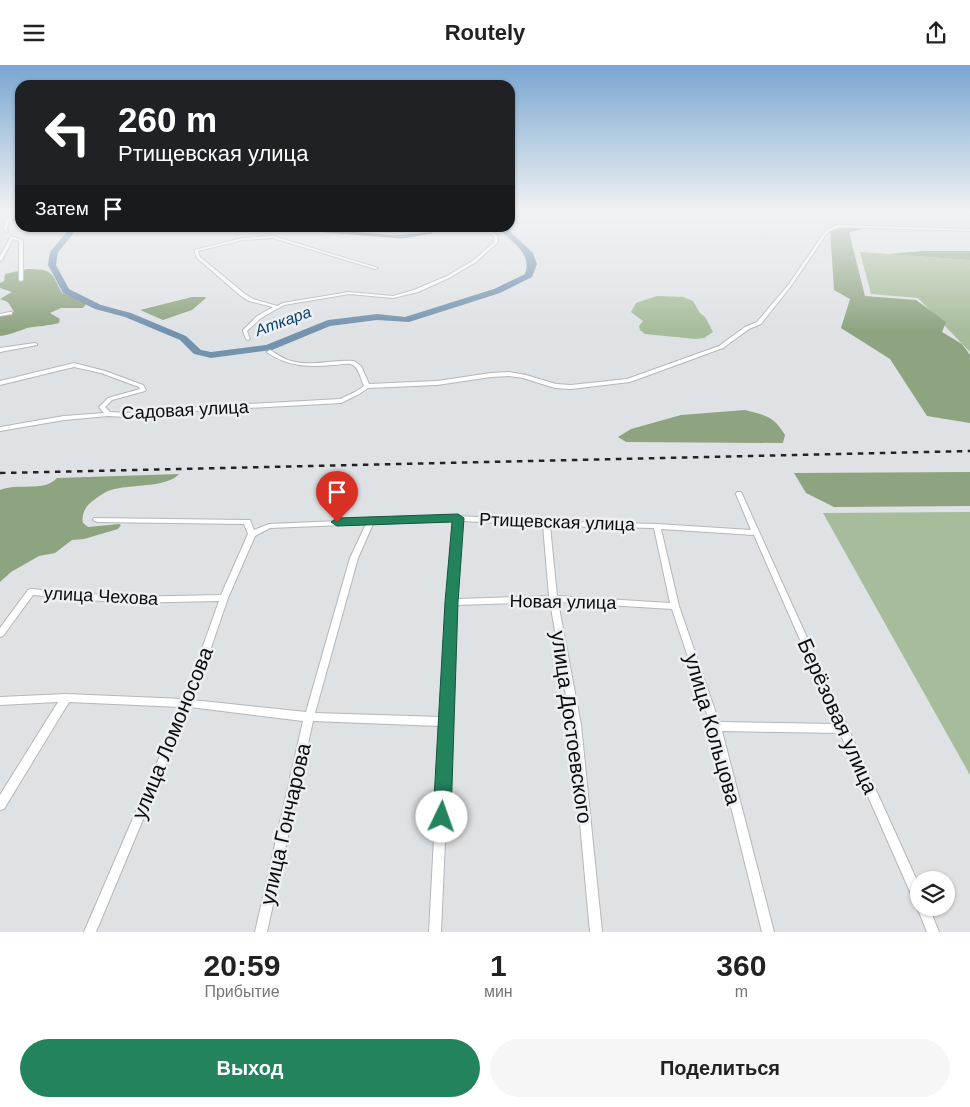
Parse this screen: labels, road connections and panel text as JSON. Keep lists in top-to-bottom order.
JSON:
{
  "streets": {
    "street": [
      "Садовая улица",
      "Ртищевская улица",
      "улица Чехова",
      "Новая улица",
      "Берёзовая улица",
      "улица Достоевского",
      "улица Кольцова",
      "улица Ломоносова",
      "улица Гончарова"
    ]
  },
  "crossings": [
    ["Ртищевская улица", "Берёзовая улица"],
    ["Ртищевская улица", "улица Достоевского"],
    ["Ртищевская улица", "улица Кольцова"],
    ["Ртищевская улица", "улица Ломоносова"],
    ["Ртищевская улица", "улица Гончарова"],
    ["улица Чехова", "улица Ломоносова"],
    ["Новая улица", "улица Достоевского"],
    ["Новая улица", "улица Кольцова"],
    ["улица Ломоносова", "улица Гончарова"]
  ],
  "water": ["Аткара"],
  "page": {
    "header": "Routely",
    "turn": ["260 m", "Ртищевская улица"],
    "then": "Затем",
    "eta": [
      "20:59",
      "Прибытие",
      "1",
      "мин",
      "360",
      "m"
    ],
    "buttons": ["Выход", "Поделиться"]
  }
}
